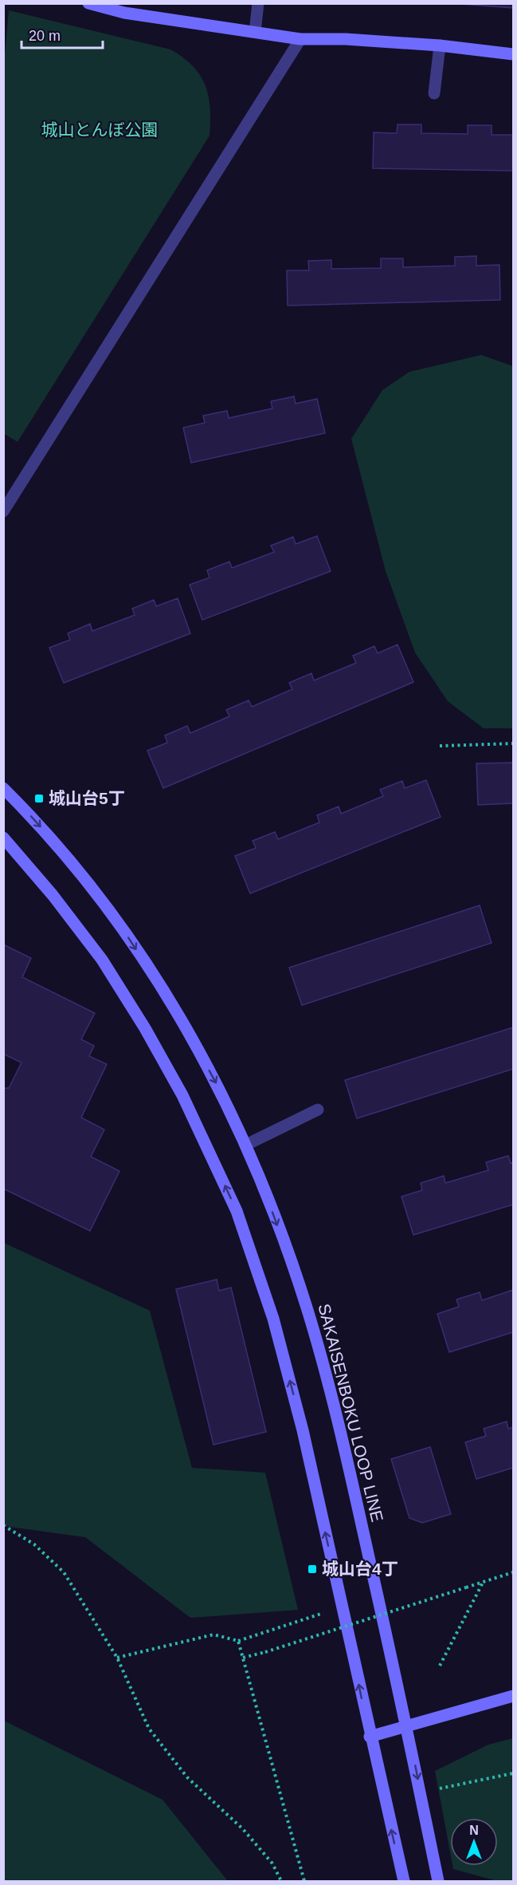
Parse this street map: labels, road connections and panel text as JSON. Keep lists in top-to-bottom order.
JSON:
{
  "streets": {
    "main road": ["SAKAISENBOKU LOOP LINE"]
  },
  "parks": ["城山とんぼ公園"],
  "places": {
    "transit": ["城山台5丁", "城山台4丁"]
  },
  "scale_bar": "20 m",
  "north": "top"
}
